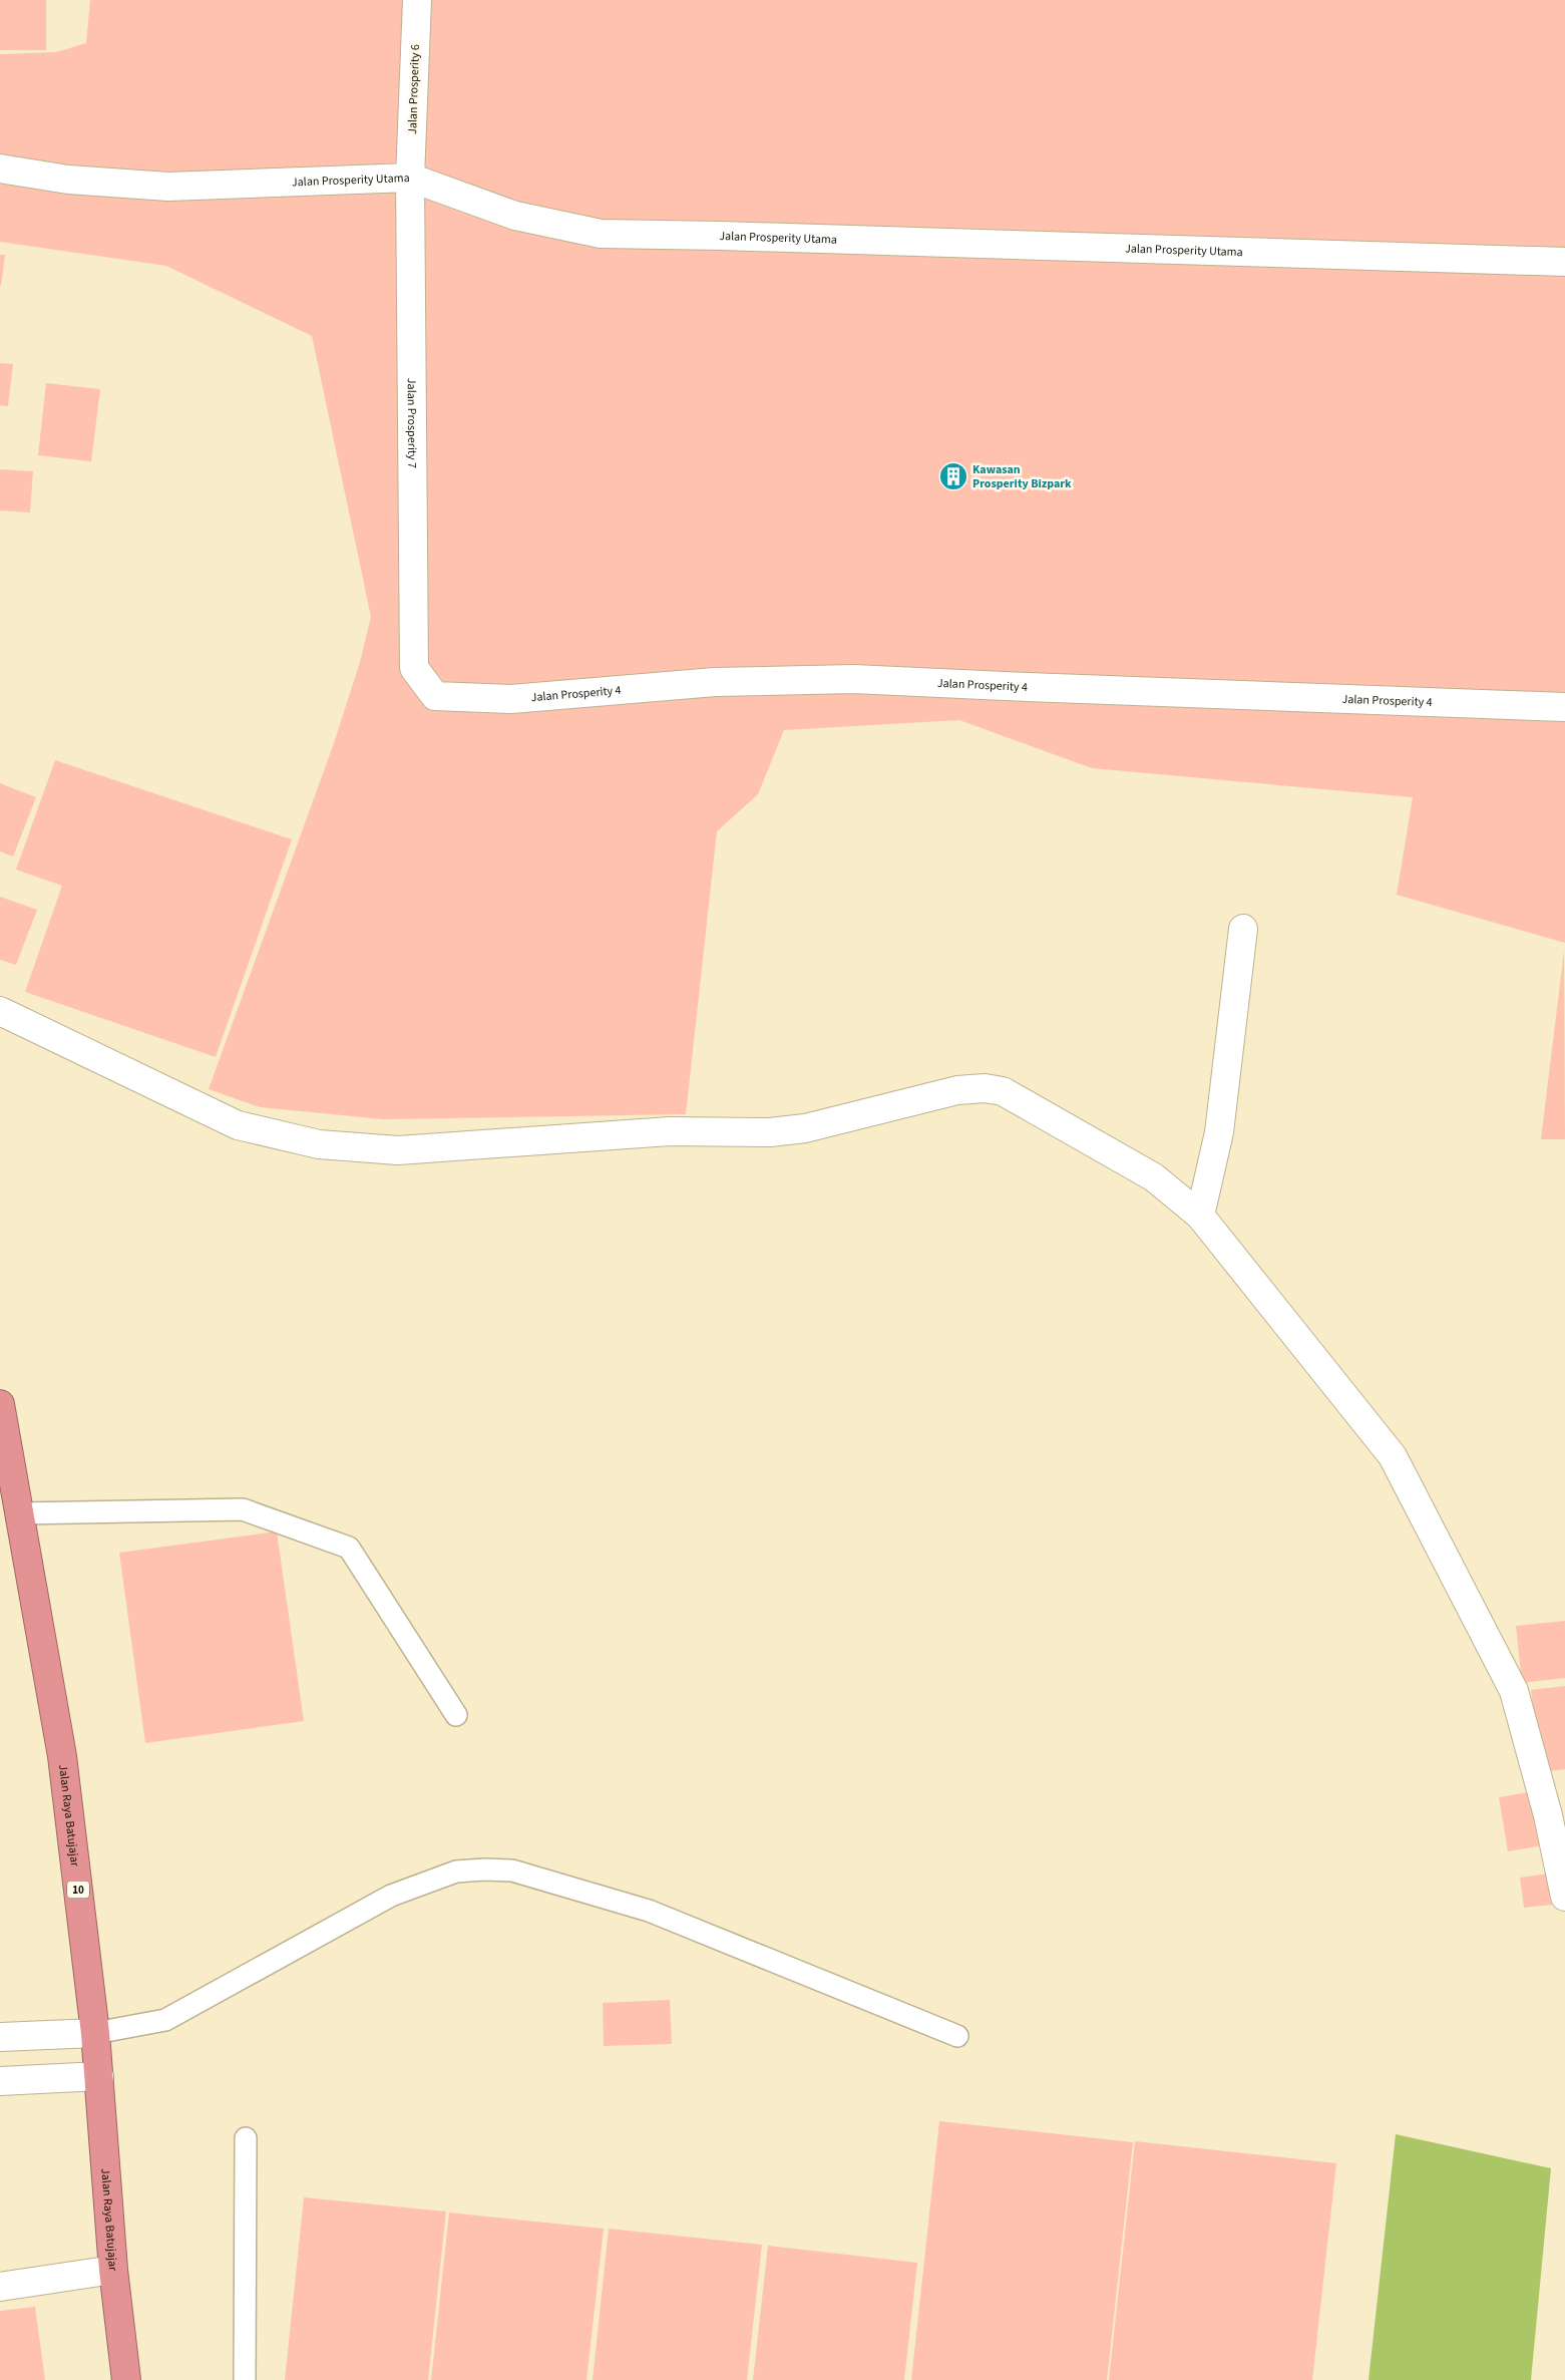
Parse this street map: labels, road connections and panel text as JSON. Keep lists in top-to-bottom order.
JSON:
{
  "streets": {
    "highway": ["Jalan Raya Batujajar", "10"],
    "street": [
      "Jalan Prosperity 6",
      "Jalan Prosperity Utama",
      "Jalan Prosperity 7",
      "Jalan Prosperity 4"
    ]
  },
  "crossings": [
    ["Jalan Prosperity 6", "Jalan Prosperity Utama"],
    ["Jalan Prosperity 6", "Jalan Prosperity 7"],
    ["Jalan Prosperity Utama", "Jalan Prosperity 7"],
    ["Jalan Prosperity 7", "Jalan Prosperity 4"]
  ],
  "places": {
    "building": ["Kawasan Prosperity Bizpark"]
  }
}
